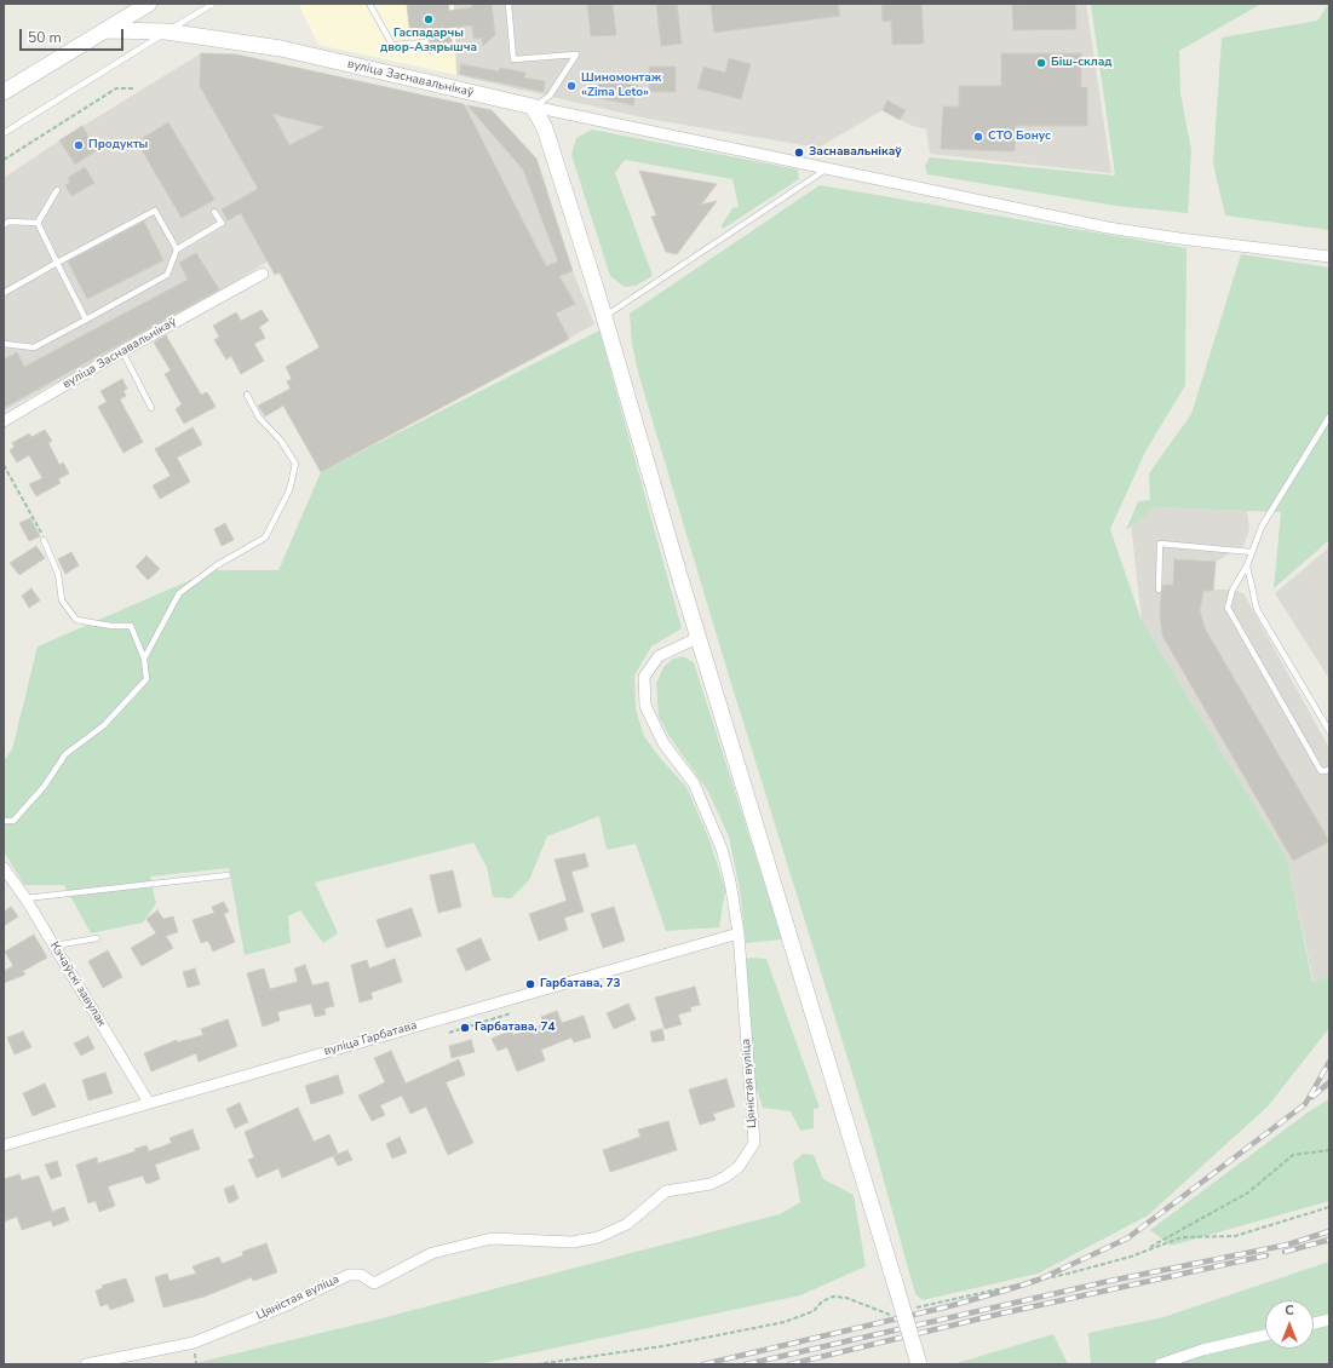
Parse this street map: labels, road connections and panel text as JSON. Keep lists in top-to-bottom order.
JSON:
{
  "streets": {
    "main road": ["вуліца Заснавальнікаў"],
    "street": ["Кэчаўскі завулак", "вуліца Гарбатава", "Цяністая вуліца"]
  },
  "crossings": [
    ["Кэчаўскі завулак", "вуліца Гарбатава"],
    ["вуліца Гарбатава", "Цяністая вуліца"]
  ],
  "places": [
    "Гаспадарчы двор-Азярышча",
    "Біш-склад",
    "Шиномонтаж «Zima Leto»",
    "СТО Бонус",
    "Продукты",
    "Заснавальнікаў",
    "Гарбатава, 73",
    "Гарбатава, 74"
  ],
  "scale_bar": "50 m",
  "north": "top"
}
